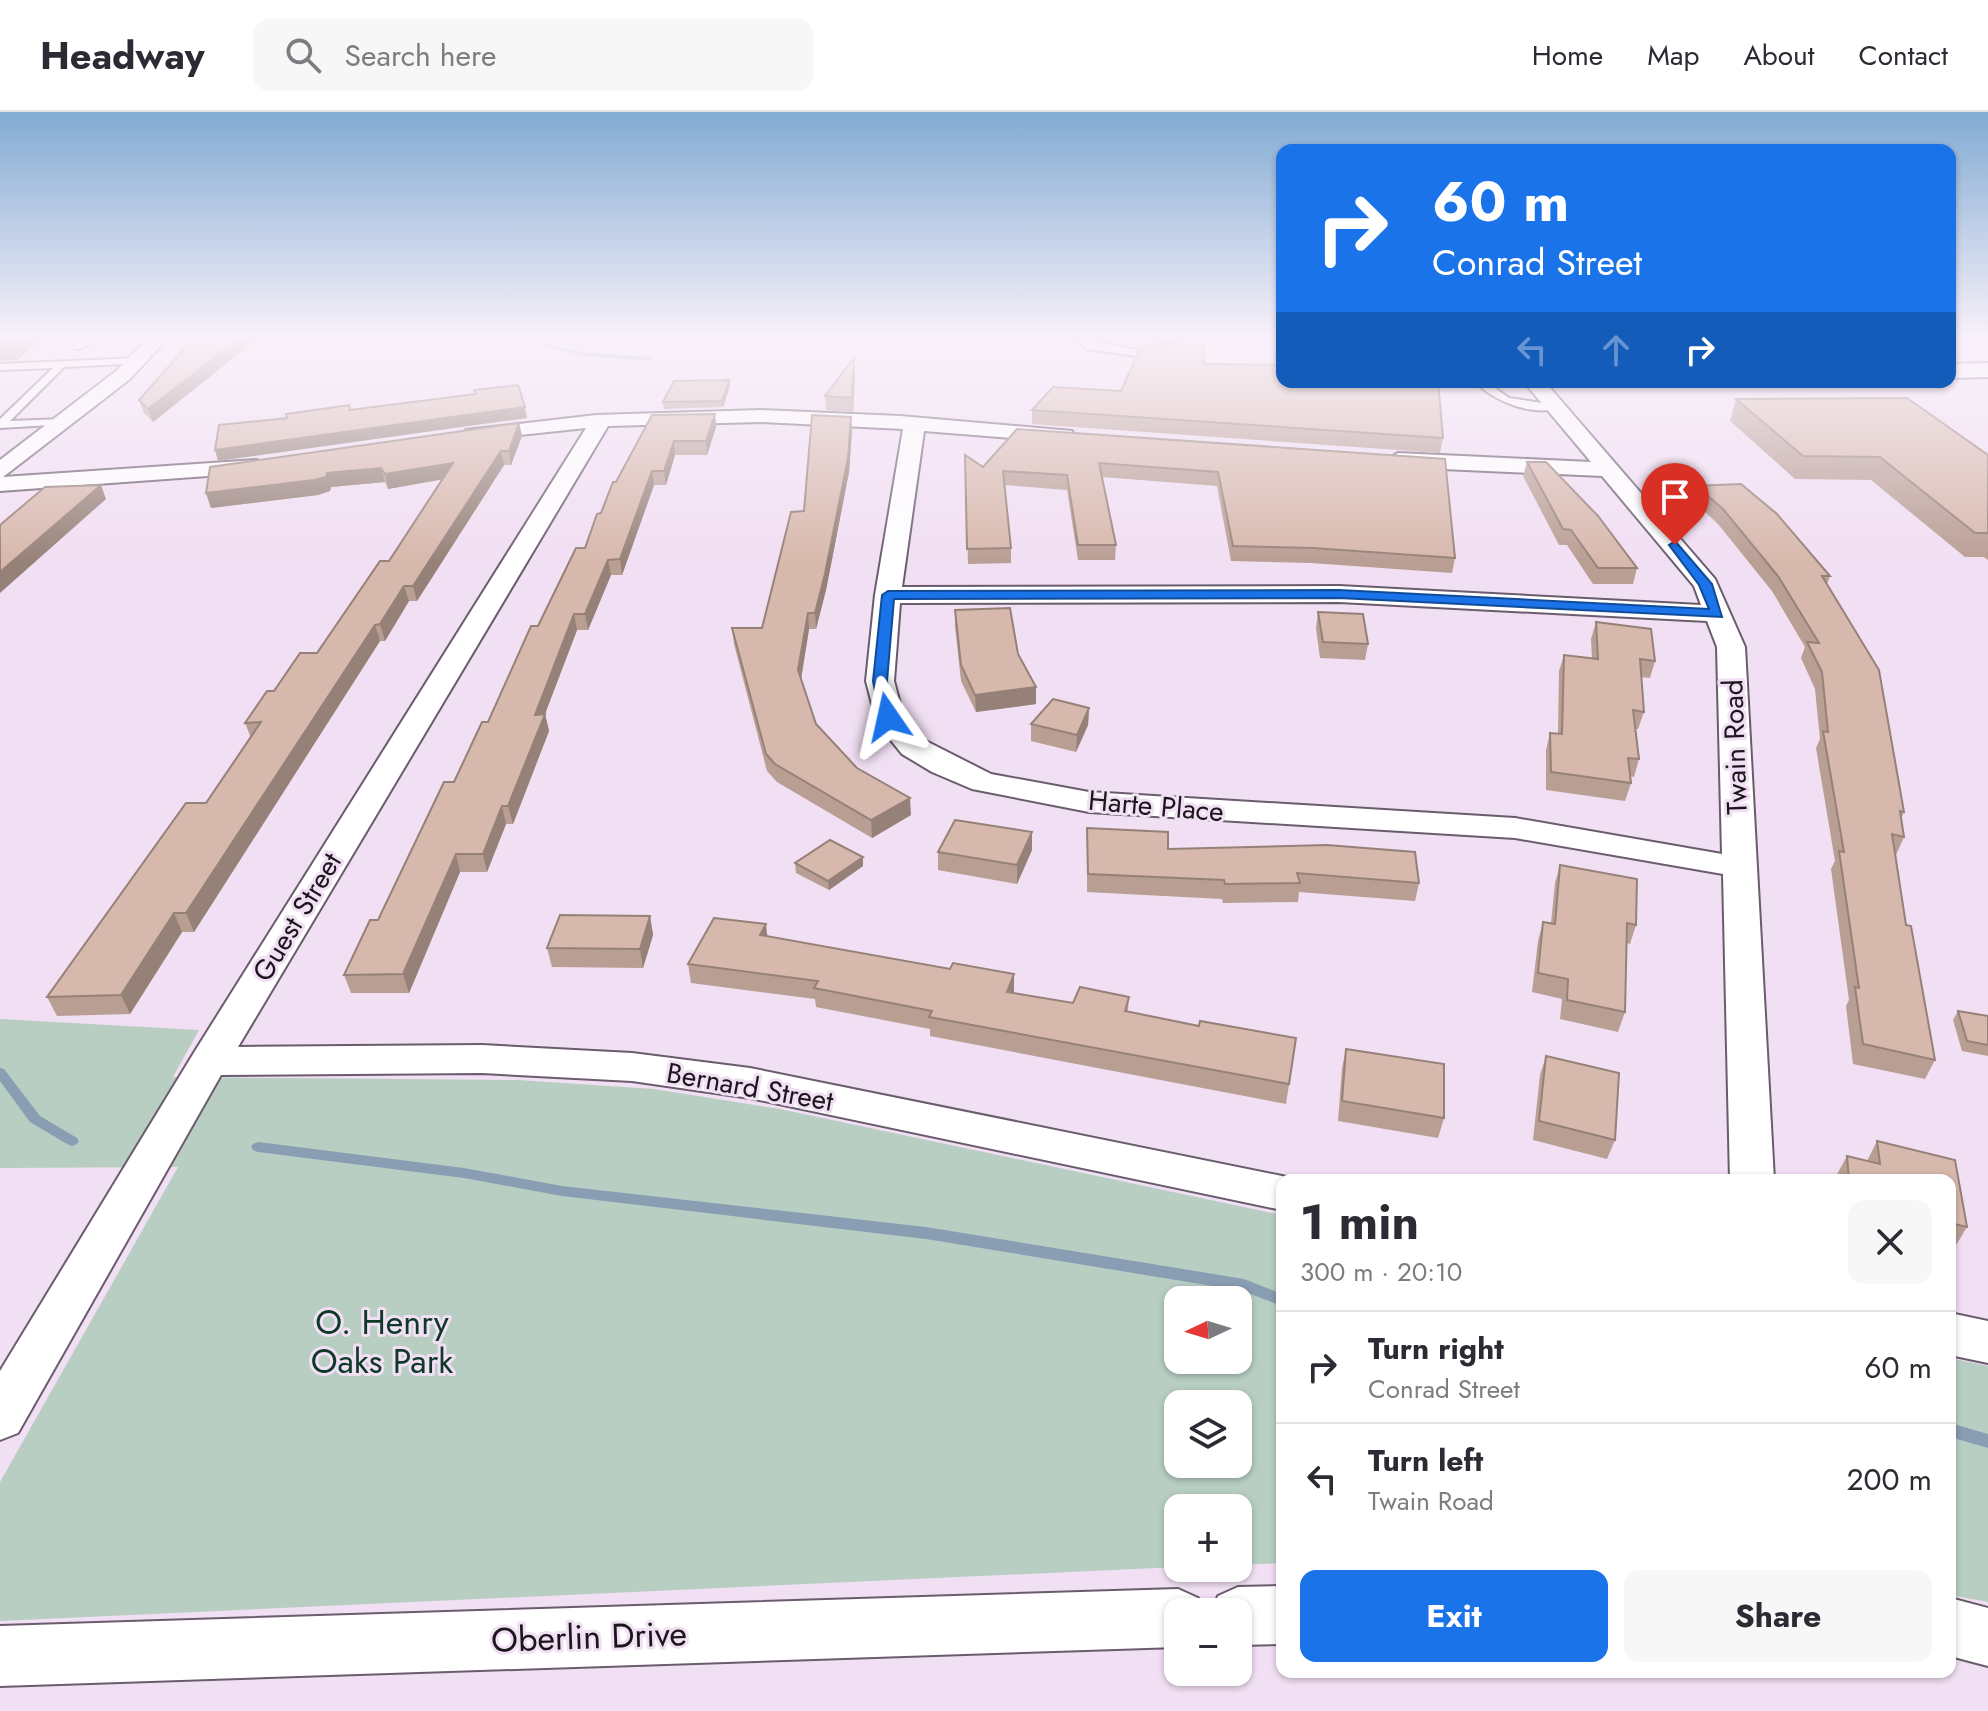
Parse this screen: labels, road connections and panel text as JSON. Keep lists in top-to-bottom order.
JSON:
{
  "streets": {
    "street": [
      "Twain Road",
      "Harte Place",
      "Guest Street",
      "Bernard Street",
      "Oberlin Drive"
    ]
  },
  "crossings": [
    ["Twain Road", "Harte Place"],
    ["Guest Street", "Bernard Street"]
  ],
  "parks": ["O. Henry Oaks Park"],
  "north": "left",
  "page": {
    "header": "Headway",
    "search": "Search here",
    "nav": [
      "Home",
      "Map",
      "About",
      "Contact"
    ],
    "turn": ["60 m", "Conrad Street"],
    "heading": ["1 min", "300 m · 20:10"],
    "map_buttons": ["+", "−"],
    "list": [
      {
        "name": "Turn right",
        "note": "Conrad Street",
        "value": "60 m"
      },
      {
        "name": "Turn left",
        "note": "Twain Road",
        "value": "200 m"
      }
    ],
    "buttons": ["Exit", "Share"]
  }
}
